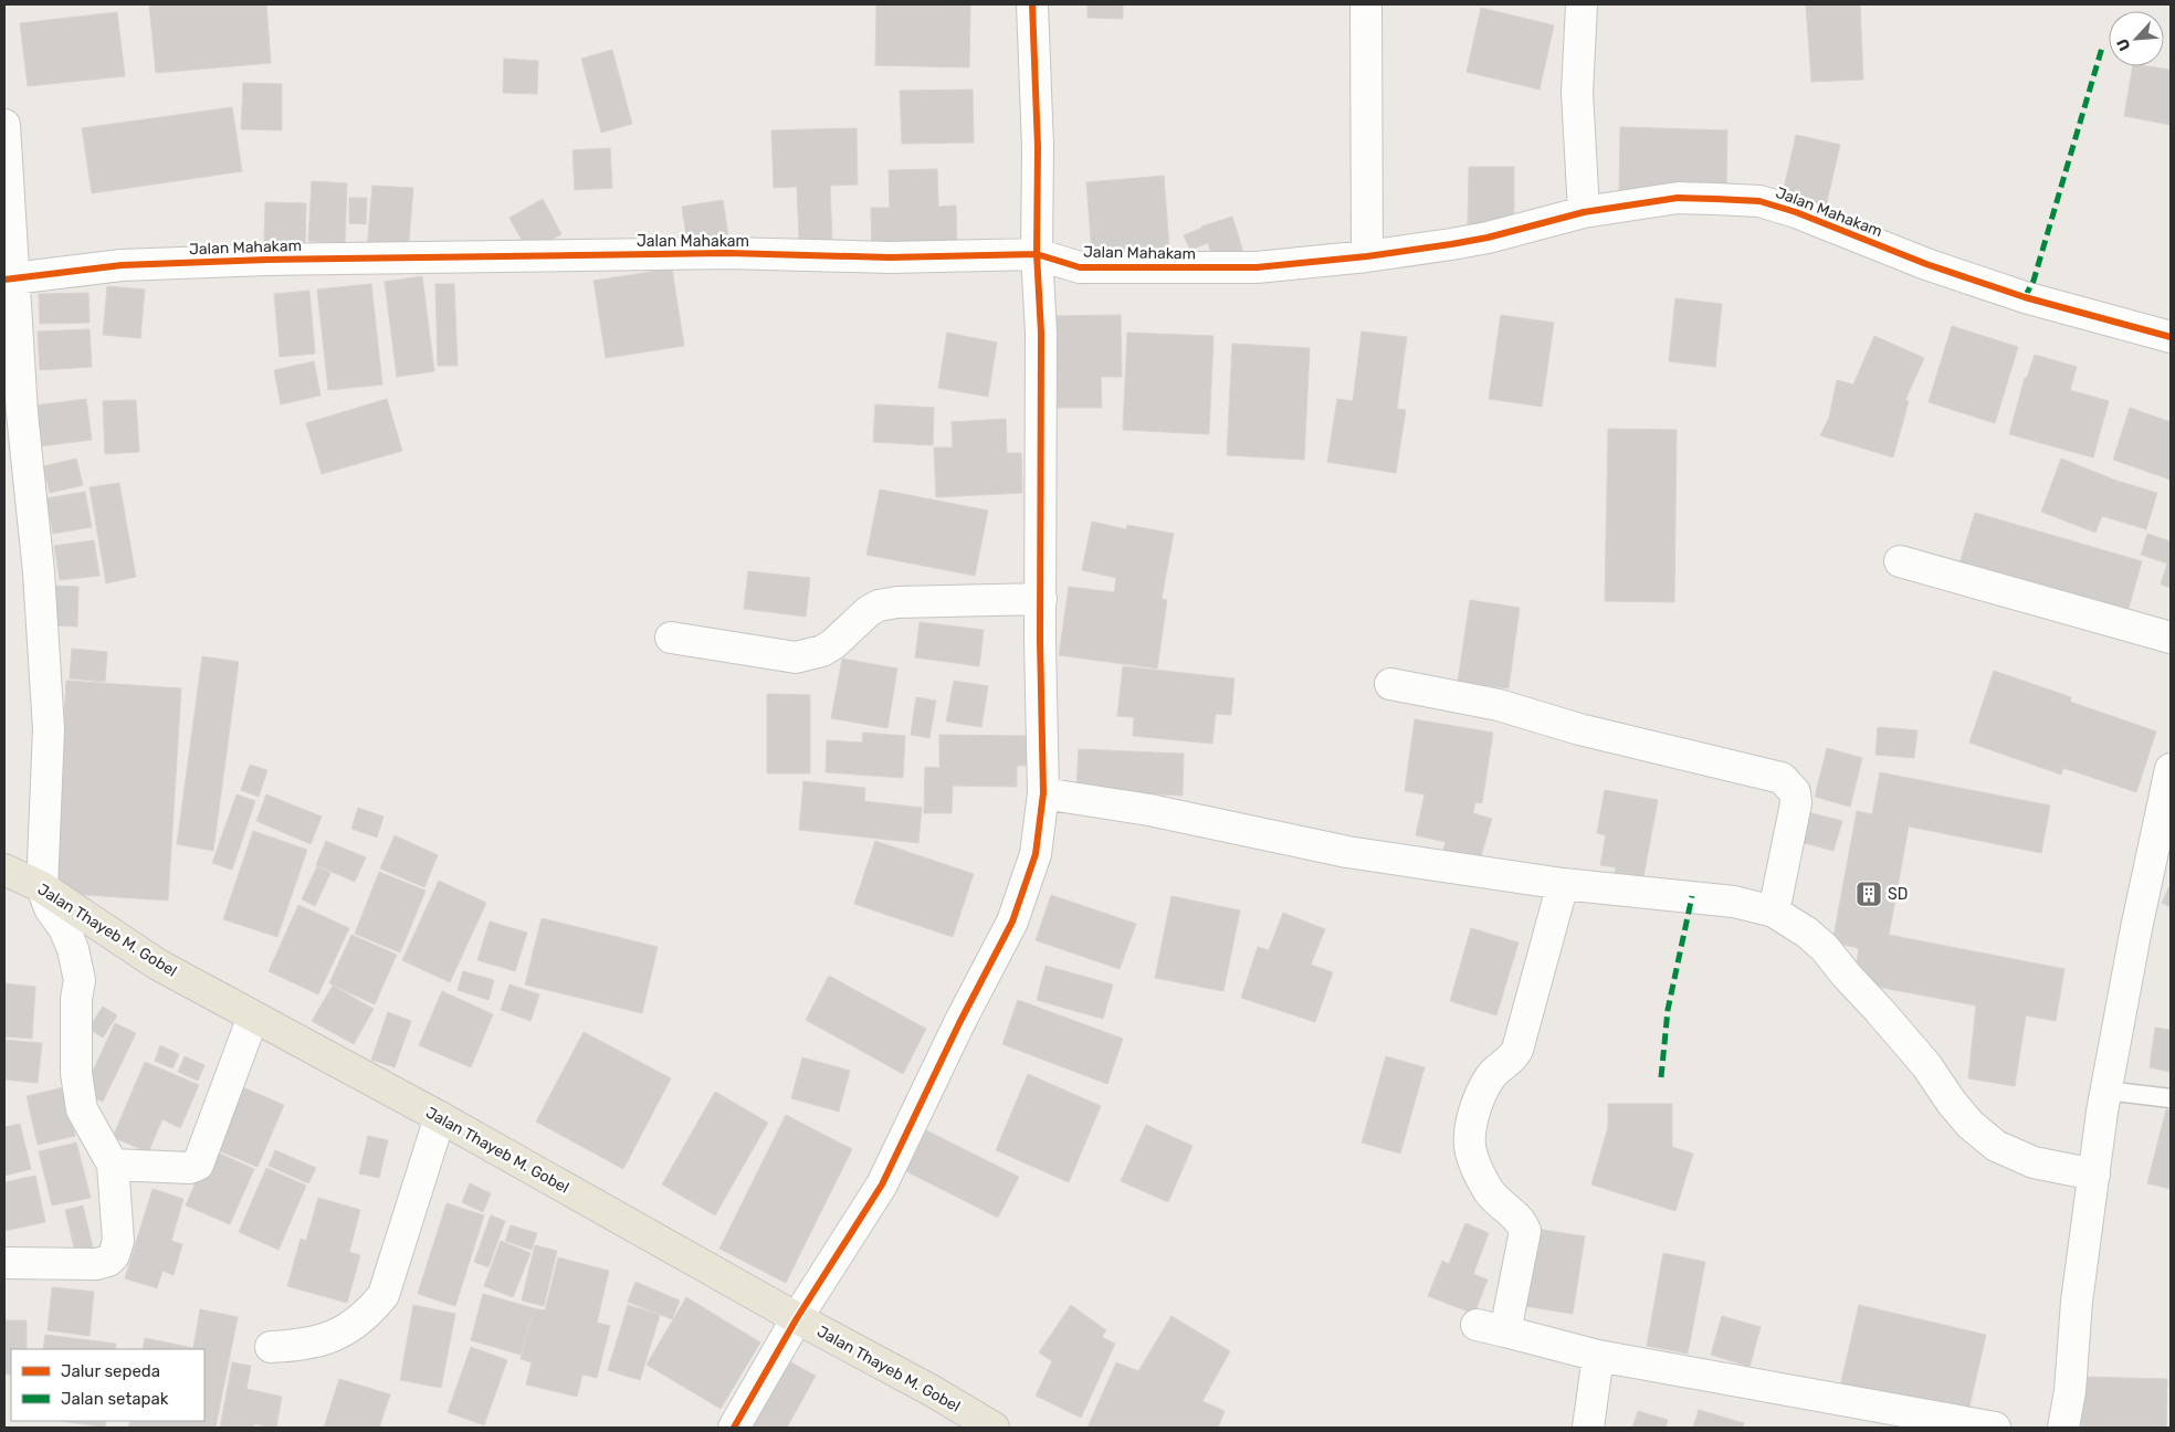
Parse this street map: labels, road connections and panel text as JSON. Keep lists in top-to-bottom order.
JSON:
{
  "streets": {
    "main road": ["Jalan Thayeb M. Gobel"],
    "street": ["Jalan Mahakam"]
  },
  "places": {
    "building": ["SD"]
  },
  "legend": ["Jalur sepeda", "Jalan setapak"],
  "north": "bottom left"
}
